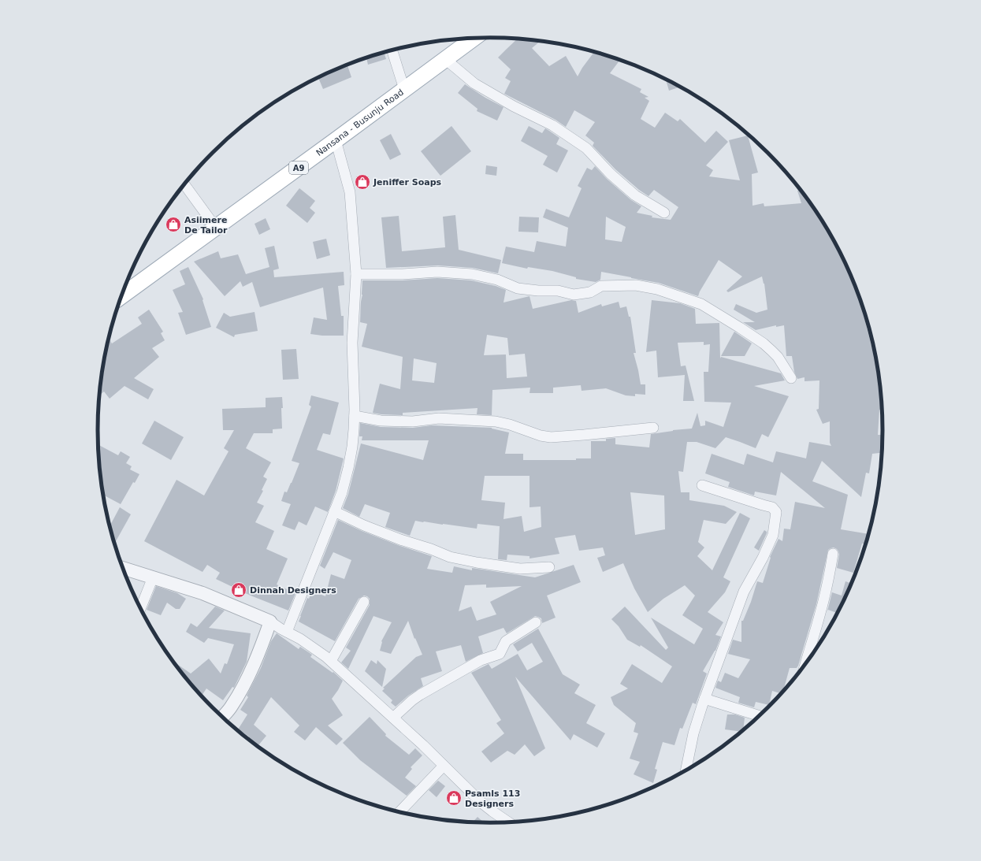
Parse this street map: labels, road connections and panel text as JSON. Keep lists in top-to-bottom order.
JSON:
{
  "streets": {
    "main road": ["Nansana - Busunju Road", "A9"]
  },
  "places": {
    "shop": [
      "Jeniffer Soaps",
      "Asiimere De Tailor",
      "Dinnah Designers",
      "Psamls 113 Designers"
    ]
  }
}
